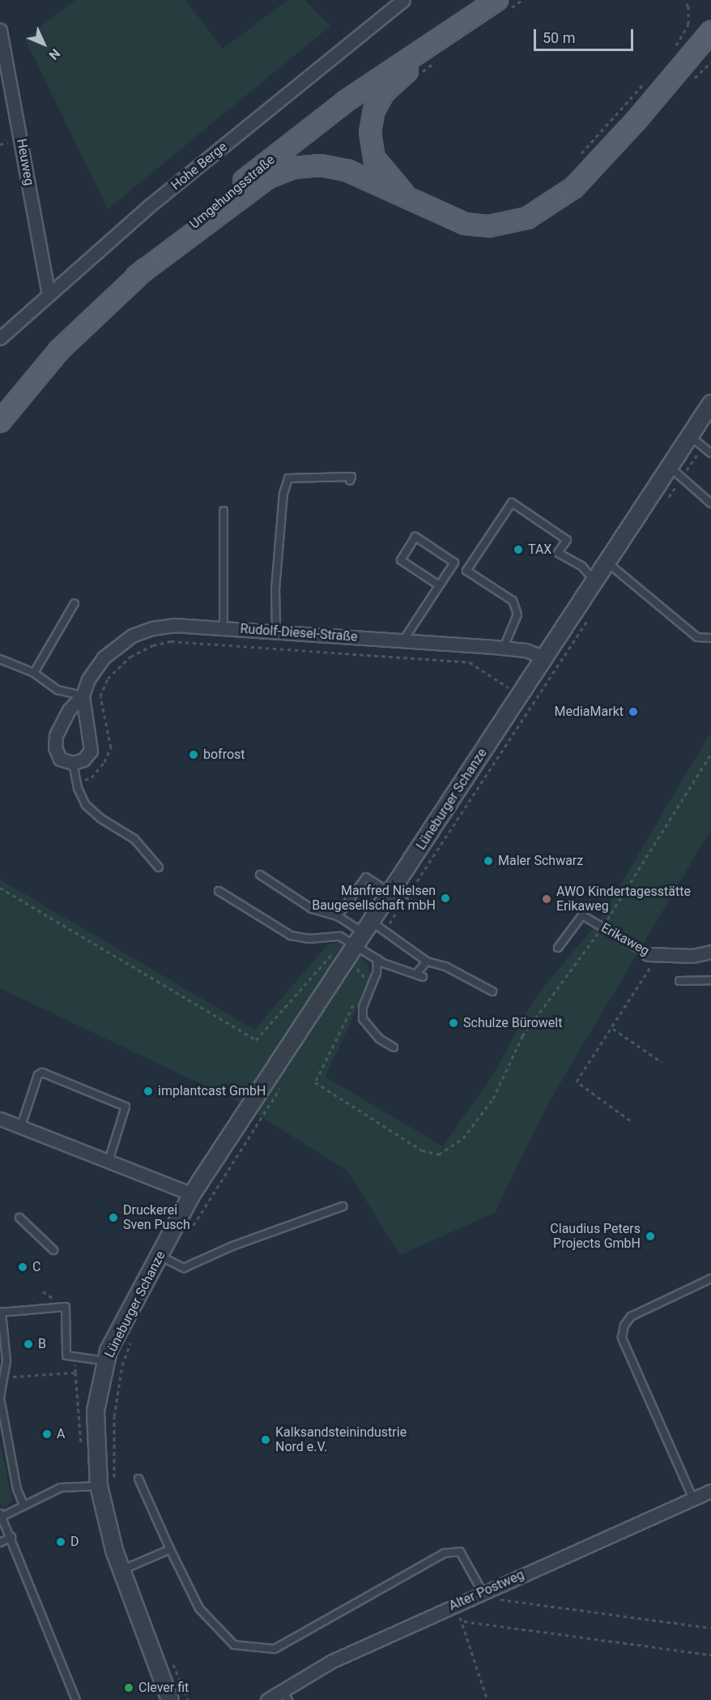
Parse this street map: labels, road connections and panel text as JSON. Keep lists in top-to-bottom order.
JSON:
{
  "streets": {
    "main road": ["Umgehungsstraße"],
    "street": [
      "Heuweg",
      "Hohe Berge",
      "Rudolf-Diesel-Straße",
      "Lüneburger Schanze",
      "Erikaweg",
      "Alter Postweg"
    ]
  },
  "crossings": [
    ["Heuweg", "Hohe Berge"],
    ["Rudolf-Diesel-Straße", "Lüneburger Schanze"]
  ],
  "places": [
    "TAX",
    "MediaMarkt",
    "bofrost",
    "Maler Schwarz",
    "Manfred Nielsen Baugesellschaft mbH",
    "AWO Kindertagesstätte Erikaweg",
    "Schulze Bürowelt",
    "implantcast GmbH",
    "Druckerei Sven Pusch",
    "Claudius Peters Projects GmbH",
    "C",
    "B",
    "A",
    "Kalksandsteinindustrie Nord e.V.",
    "D",
    "Clever fit"
  ],
  "scale_bar": "50 m",
  "north": "bottom right"
}
